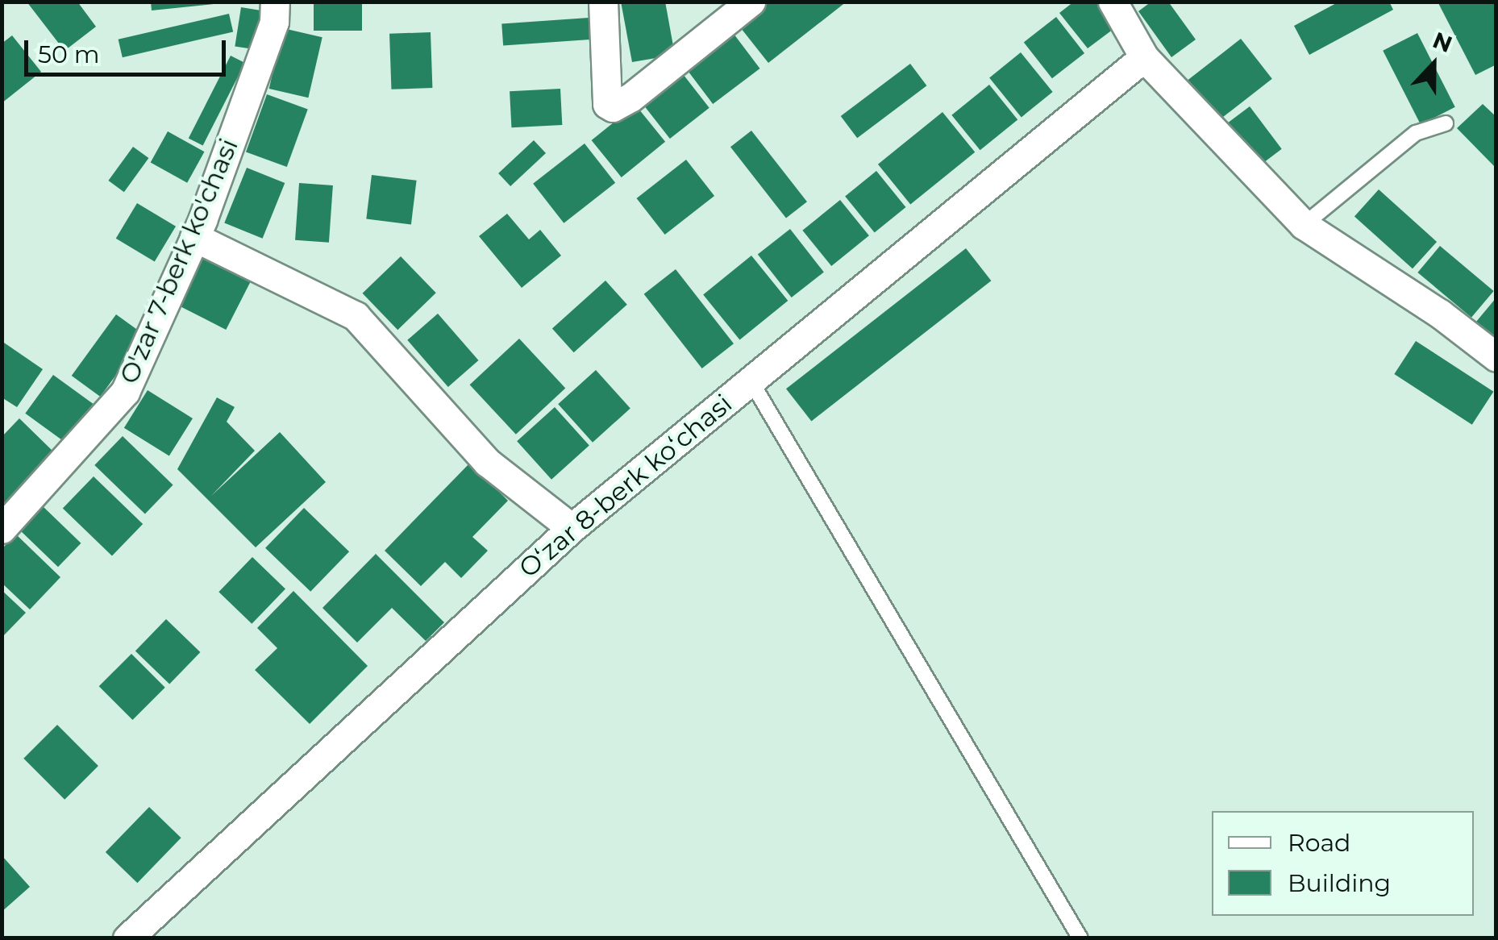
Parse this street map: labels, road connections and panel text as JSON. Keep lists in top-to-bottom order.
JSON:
{
  "streets": {
    "street": ["O'zar 7-berk ko'chasi", "Oʻzar 8-berk koʻchasi"]
  },
  "legend": ["Road", "Building"],
  "scale_bar": "50 m",
  "north": "top"
}
